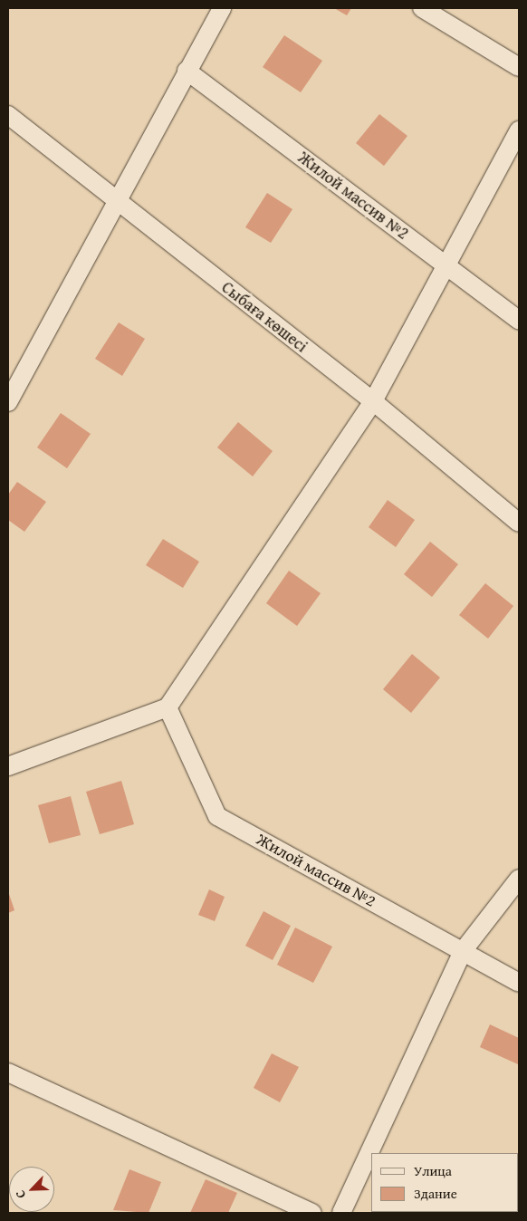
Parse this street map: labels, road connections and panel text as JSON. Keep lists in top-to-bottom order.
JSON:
{
  "streets": {
    "street": ["Жилой массив №2", "Сыбаға көшесі"]
  },
  "legend": ["Улица", "Здание"],
  "north": "bottom left"
}
